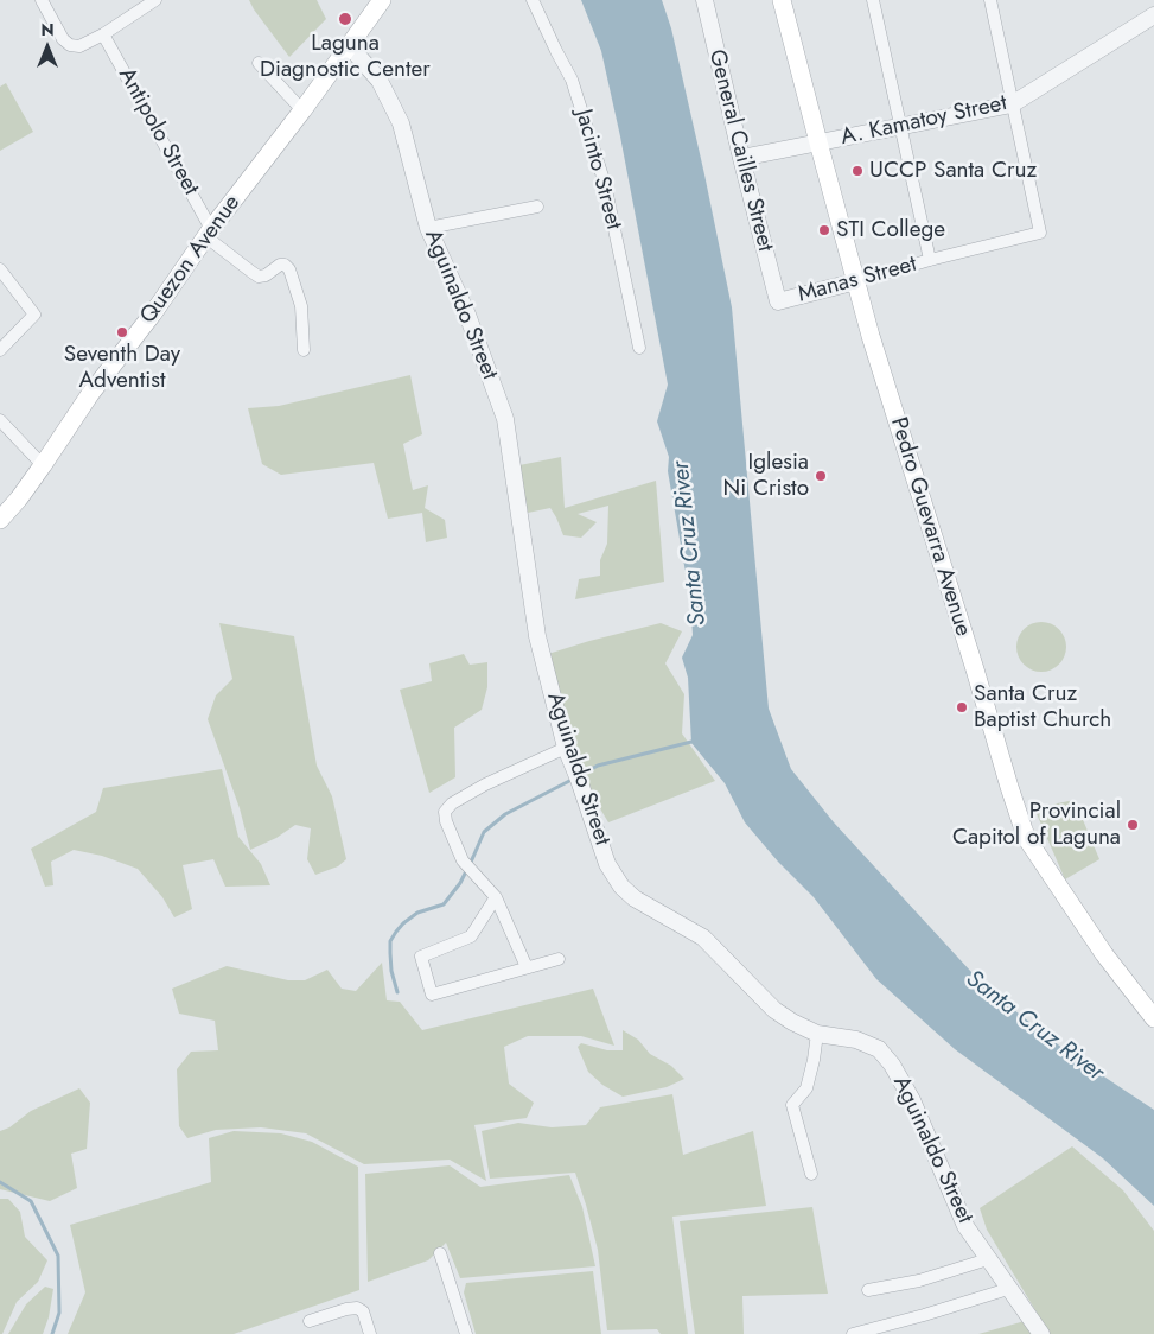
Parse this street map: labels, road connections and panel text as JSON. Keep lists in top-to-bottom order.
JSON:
{
  "streets": {
    "main road": ["Quezon Avenue", "Pedro Guevarra Avenue"],
    "street": [
      "A. Kamatoy Street",
      "Antipolo Street",
      "General Cailles Street",
      "Jacinto Street",
      "Manas Street",
      "Aguinaldo Street"
    ]
  },
  "crossings": [
    ["A. Kamatoy Street", "General Cailles Street"],
    ["A. Kamatoy Street", "Manas Street"],
    ["A. Kamatoy Street", "Pedro Guevarra Avenue"],
    ["Antipolo Street", "Quezon Avenue"],
    ["General Cailles Street", "Manas Street"],
    ["Quezon Avenue", "Aguinaldo Street"],
    ["Manas Street", "Pedro Guevarra Avenue"]
  ],
  "water": ["Santa Cruz River"],
  "places": [
    "Laguna Diagnostic Center",
    "UCCP Santa Cruz",
    "STI College",
    "Seventh Day Adventist",
    "Iglesia Ni Cristo",
    "Santa Cruz Baptist Church",
    "Provincial Capitol of Laguna"
  ],
  "north": "top"
}
